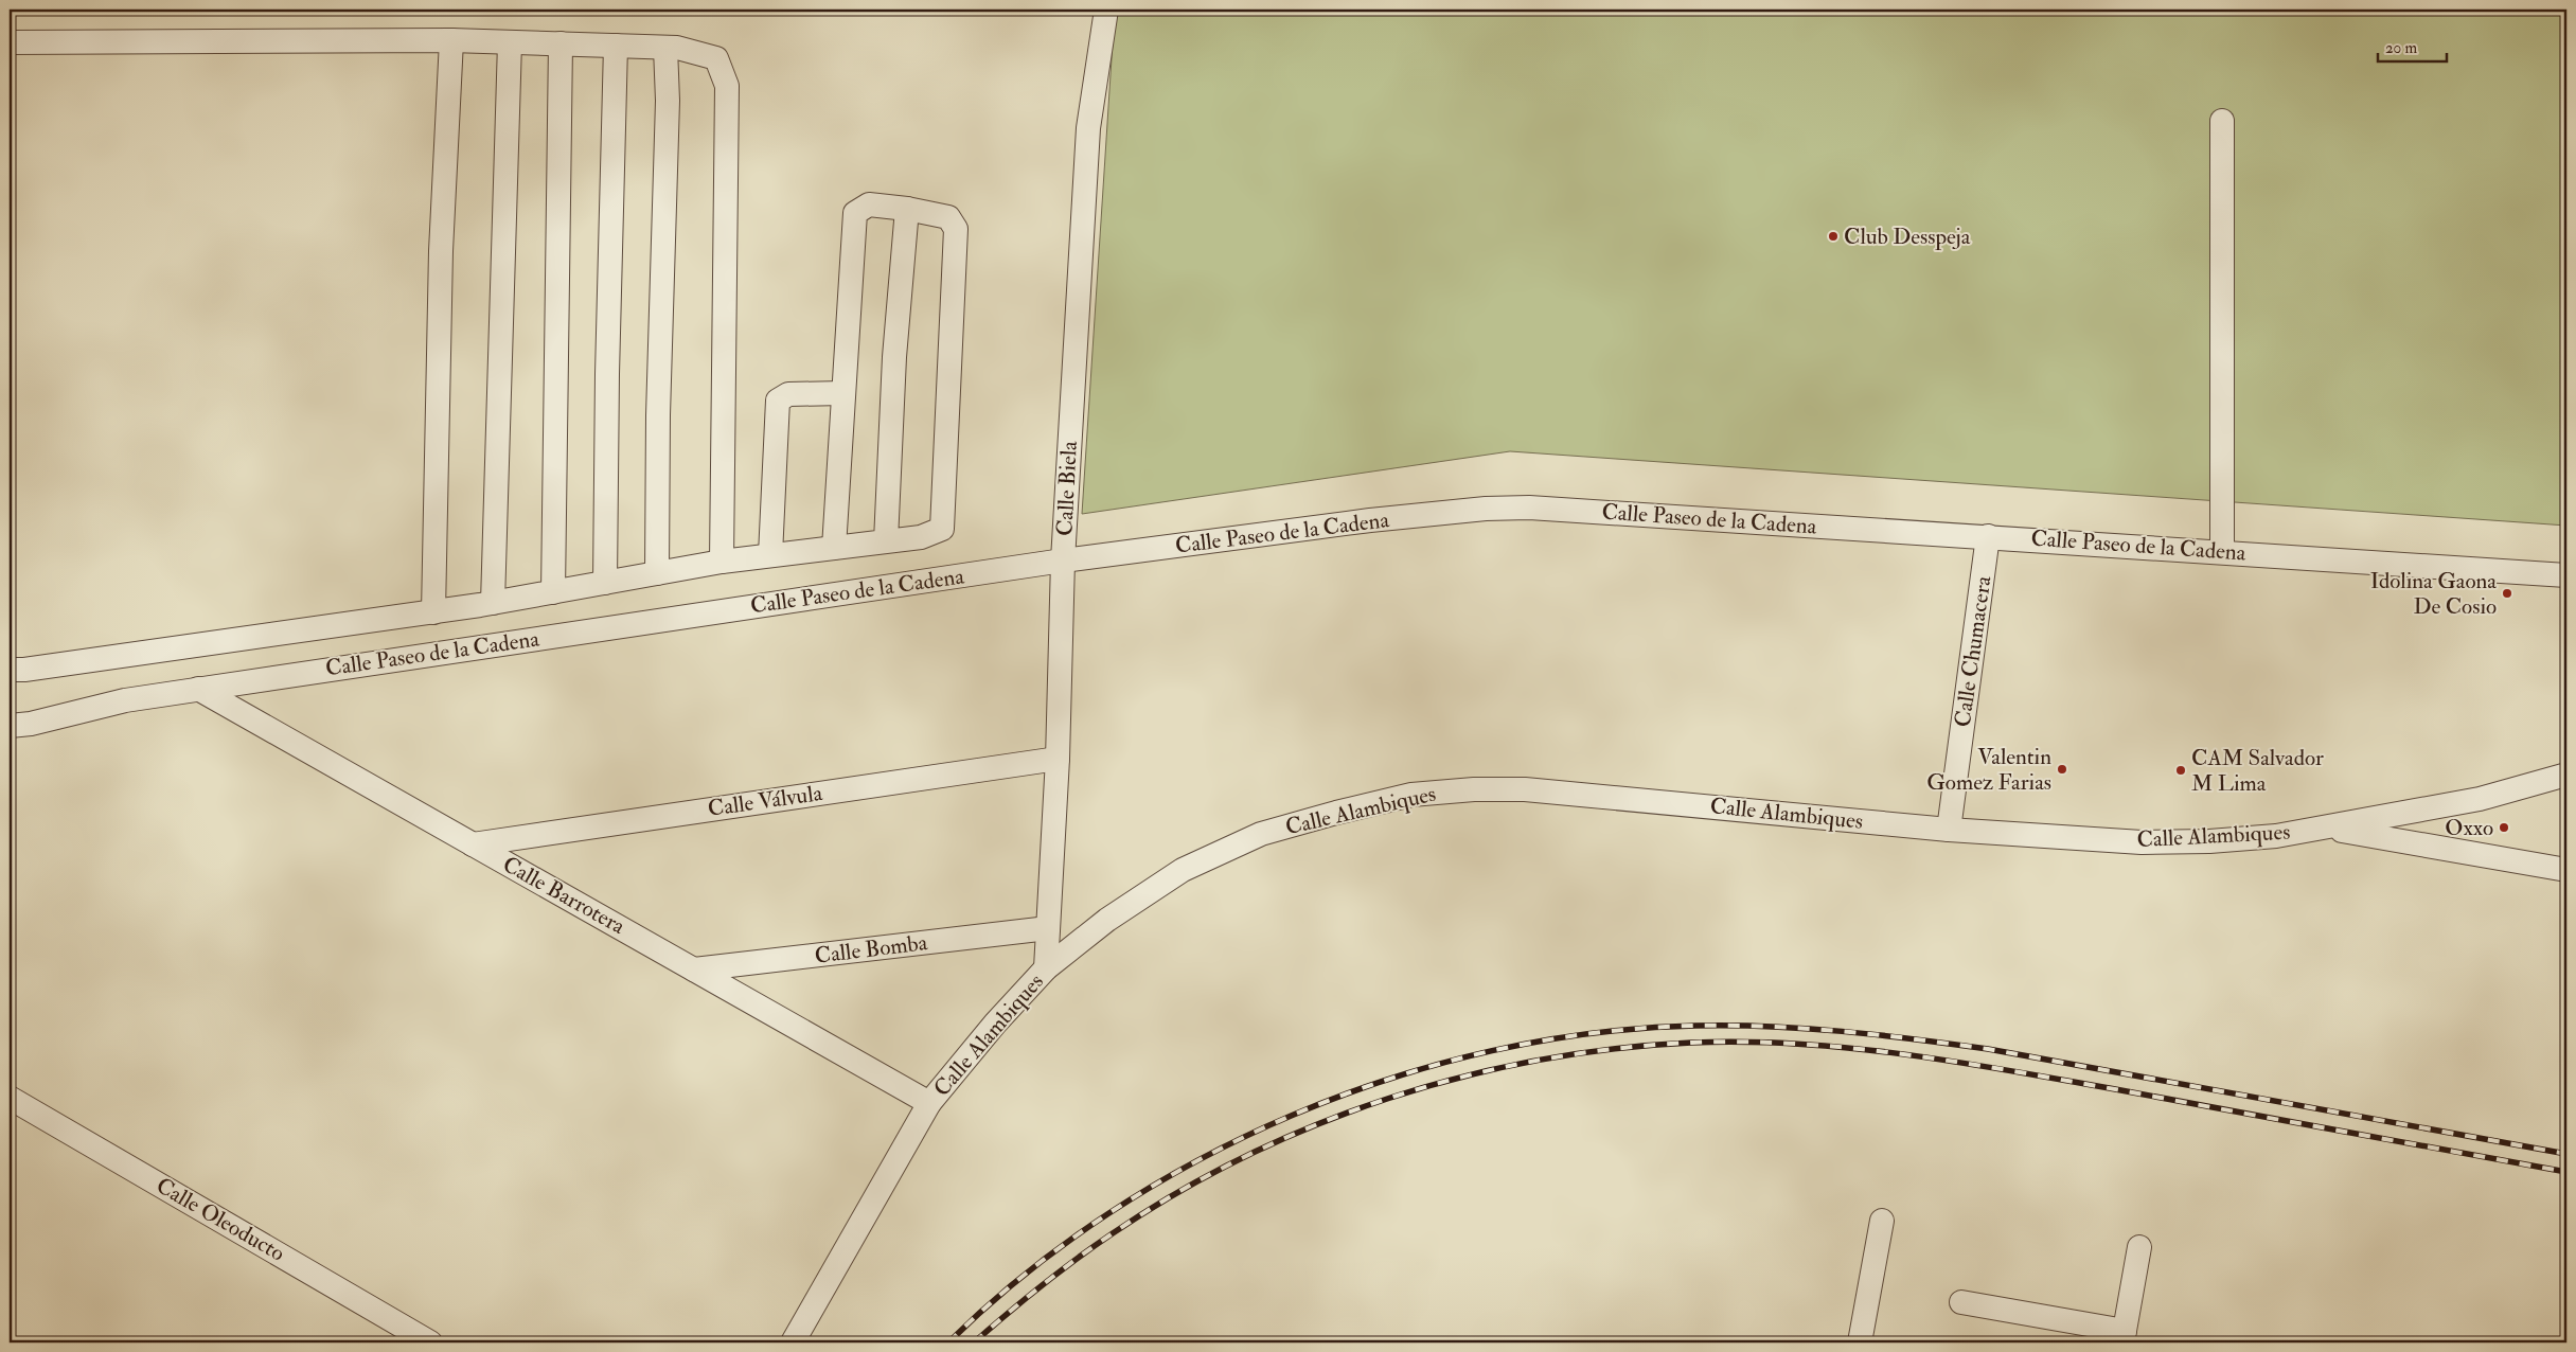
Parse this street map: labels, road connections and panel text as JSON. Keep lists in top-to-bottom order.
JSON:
{
  "streets": {
    "street": [
      "Calle Biela",
      "Calle Paseo de la Cadena",
      "Calle Chumacera",
      "Calle Válvula",
      "Calle Alambiques",
      "Calle Barrotera",
      "Calle Bomba",
      "Calle Oleoducto"
    ]
  },
  "crossings": [
    ["Calle Biela", "Calle Paseo de la Cadena"],
    ["Calle Biela", "Calle Válvula"],
    ["Calle Biela", "Calle Alambiques"],
    ["Calle Biela", "Calle Bomba"],
    ["Calle Paseo de la Cadena", "Calle Chumacera"],
    ["Calle Paseo de la Cadena", "Calle Barrotera"],
    ["Calle Chumacera", "Calle Alambiques"],
    ["Calle Válvula", "Calle Barrotera"],
    ["Calle Alambiques", "Calle Barrotera"],
    ["Calle Barrotera", "Calle Bomba"]
  ],
  "places": [
    "Club Desspeja",
    "Idolina Gaona De Cosio",
    "Valentin Gomez Farias",
    "CAM Salvador M Lima",
    "Oxxo"
  ],
  "scale_bar": "20 m"
}
